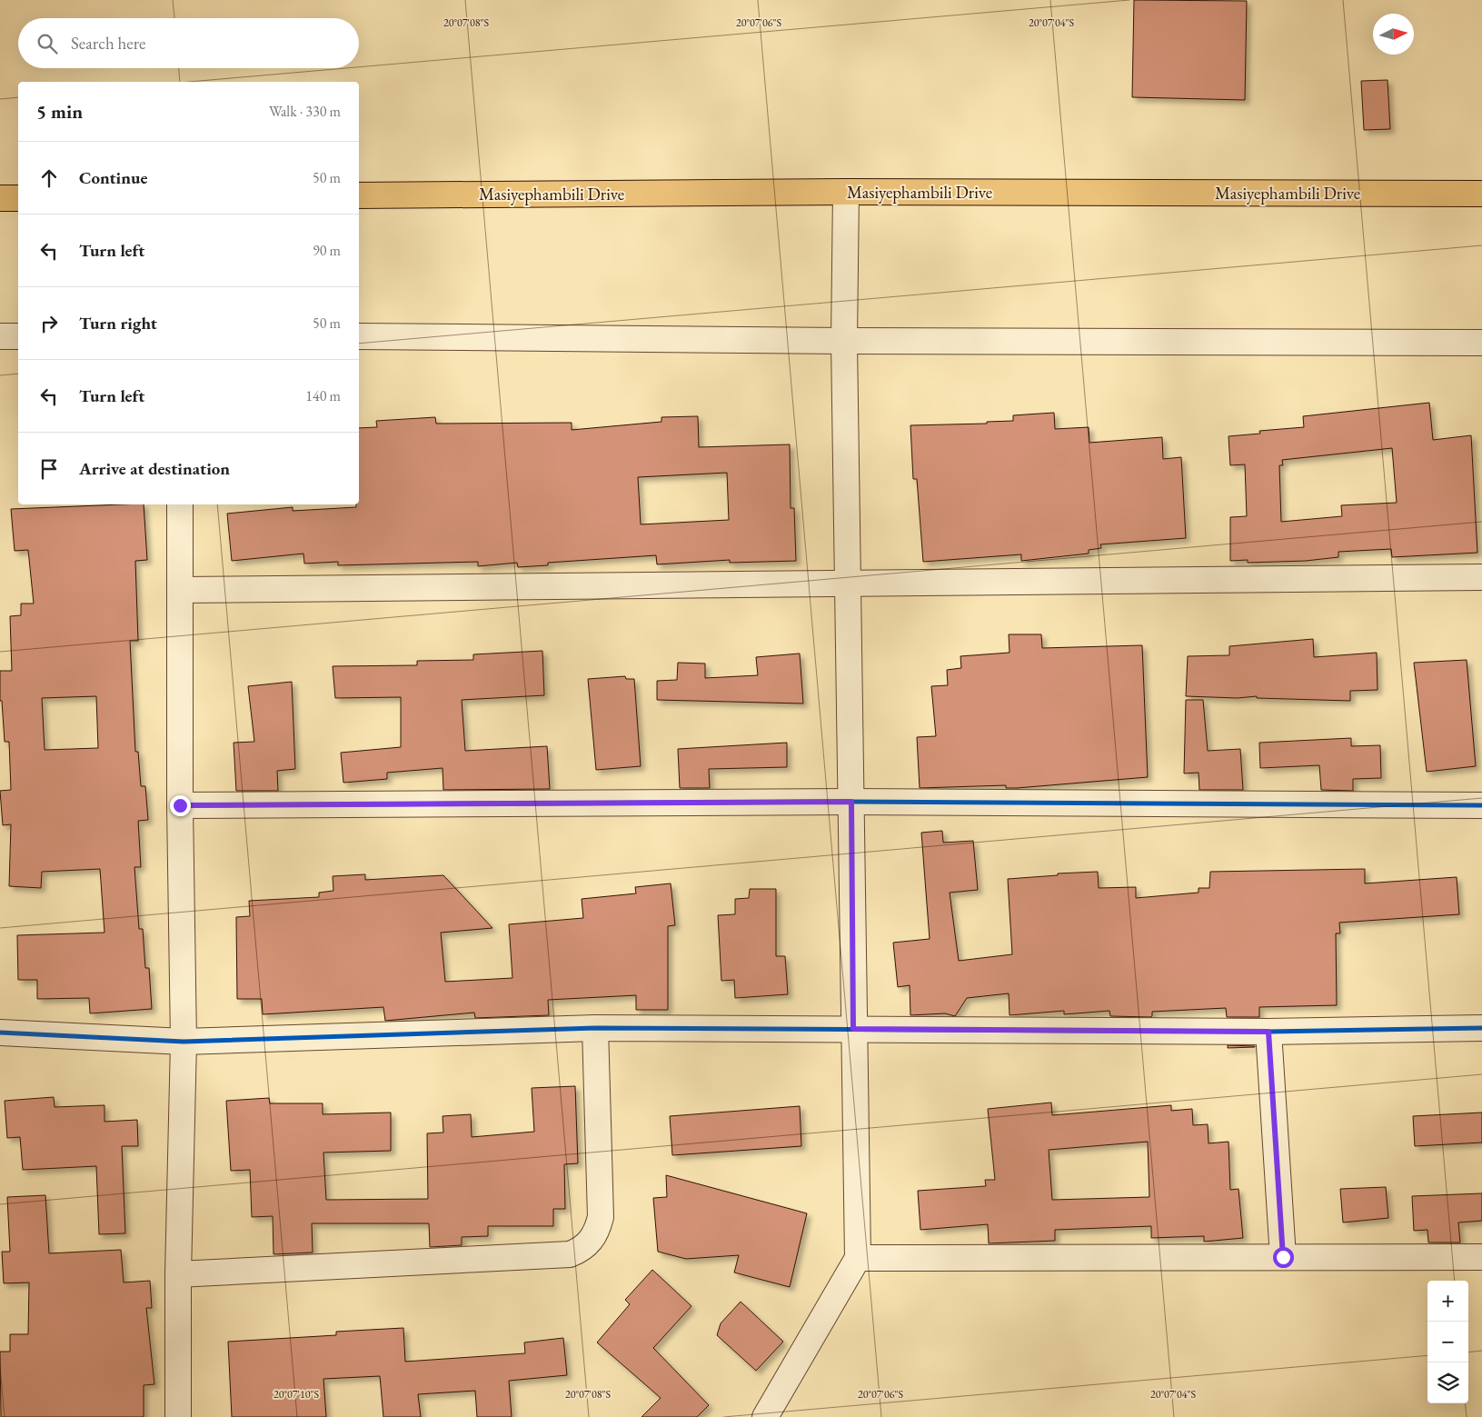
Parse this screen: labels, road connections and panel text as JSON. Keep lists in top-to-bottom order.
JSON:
{
  "streets": {
    "main road": ["Masiyephambili Drive"]
  },
  "north": "right",
  "page": {
    "search": "Search here",
    "heading": ["5 min", "Walk · 330 m"],
    "list": [
      ["Continue", "50 m"],
      ["Turn left", "90 m"],
      ["Turn right", "50 m"],
      ["Turn left", "140 m"],
      "Arrive at destination"
    ],
    "map_buttons": ["+", "−"]
  },
  "coordinates": [
    "20°07'08\"S",
    "20°07'06\"S",
    "20°07'04\"S",
    "20°07'10\"S"
  ]
}
